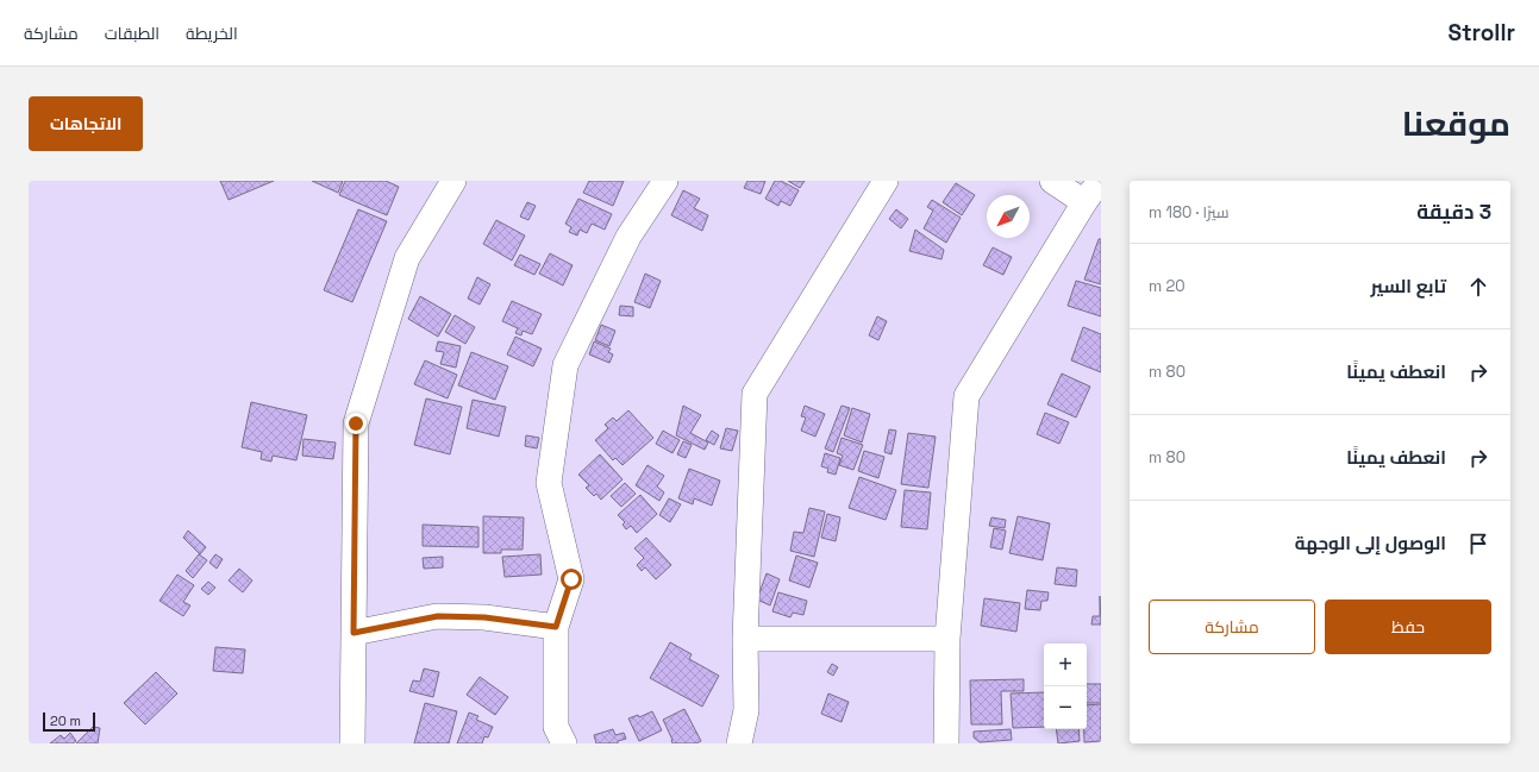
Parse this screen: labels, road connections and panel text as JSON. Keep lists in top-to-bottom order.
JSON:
{
  "scale_bar": "20 m",
  "north": "bottom left",
  "page": {
    "header": "Strollr",
    "nav": ["الخريطة", "الطبقات", "مشاركة"],
    "title": "موقعنا",
    "buttons": [
      "الاتجاهات",
      ["حفظ", "مشاركة"]
    ],
    "heading": ["3 دقيقة", "سيرًا · 180 m"],
    "list": [
      ["تابع السير", "20 m"],
      ["انعطف يمينًا", "80 m"],
      ["انعطف يمينًا", "80 m"],
      "الوصول إلى الوجهة"
    ],
    "map_buttons": ["+", "−"],
    "scale": "20 m"
  }
}
